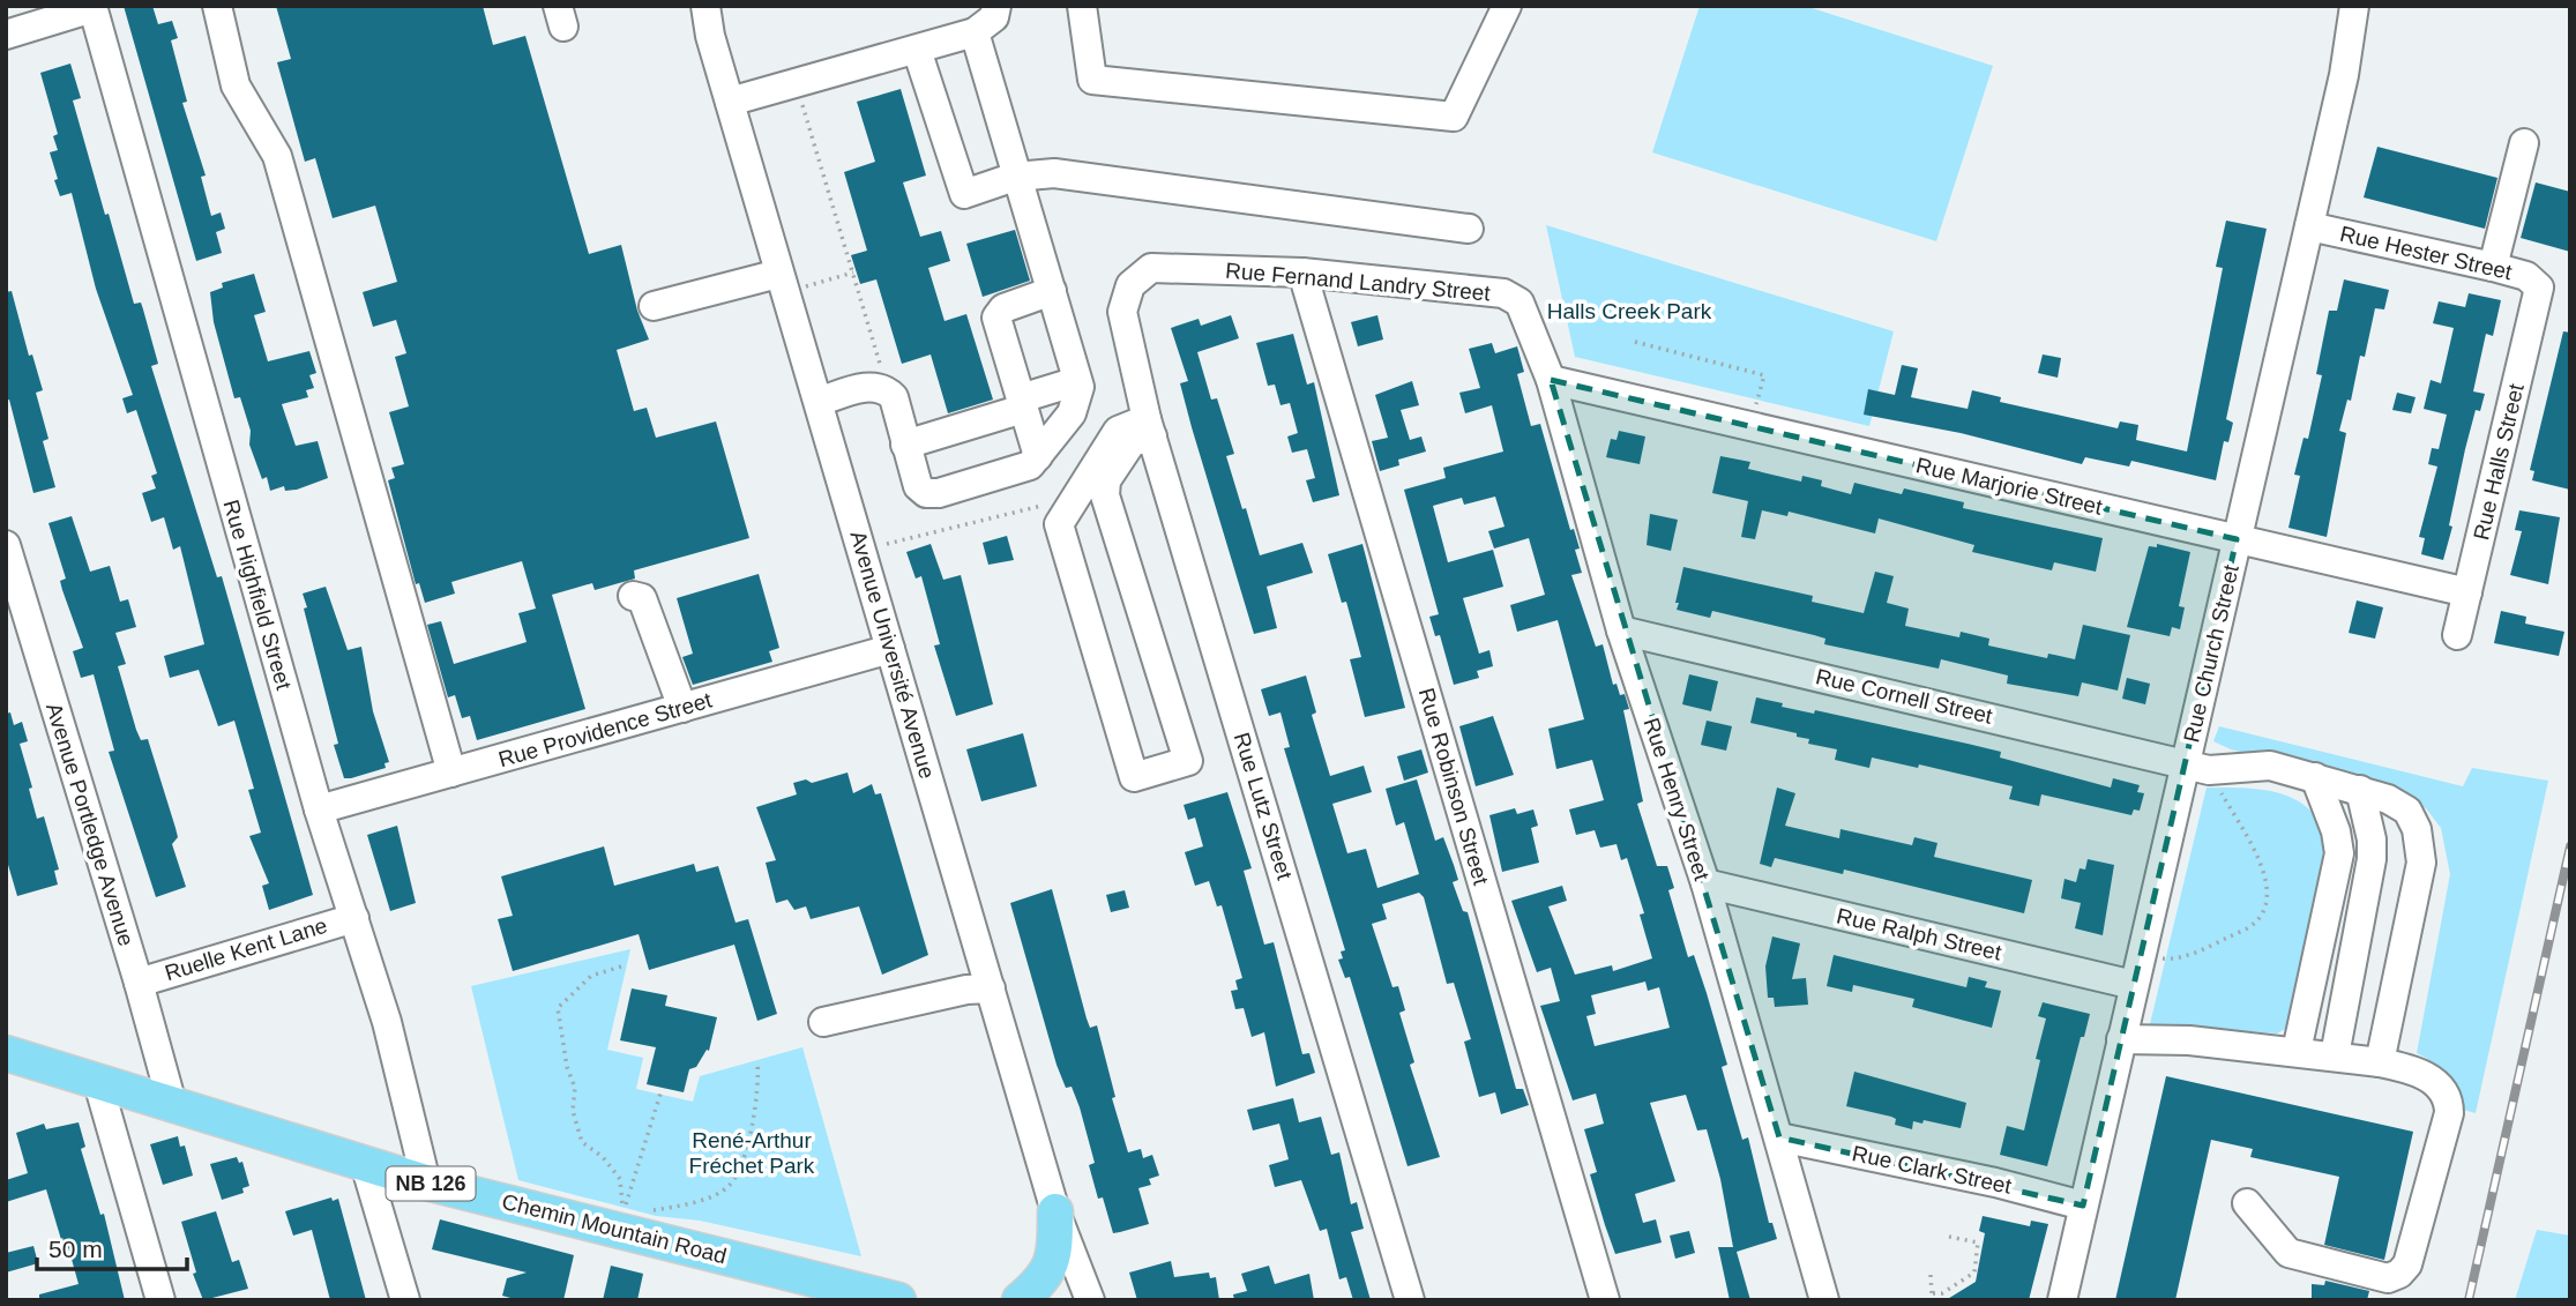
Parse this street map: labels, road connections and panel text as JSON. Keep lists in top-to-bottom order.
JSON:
{
  "streets": {
    "main road": ["NB 126", "Chemin Mountain Road"],
    "street": [
      "Rue Hester Street",
      "Rue Fernand Landry Street",
      "Rue Halls Street",
      "Rue Marjorie Street",
      "Rue Highfield Street",
      "Rue Church Street",
      "Avenue Université Avenue",
      "Rue Cornell Street",
      "Rue Providence Street",
      "Rue Robinson Street",
      "Rue Henry Street",
      "Rue Lutz Street",
      "Avenue Portledge Avenue",
      "Rue Ralph Street",
      "Ruelle Kent Lane",
      "Rue Clark Street"
    ]
  },
  "crossings": [
    ["Rue Hester Street", "Rue Halls Street"],
    ["Rue Hester Street", "Rue Church Street"],
    ["Rue Fernand Landry Street", "Rue Robinson Street"],
    ["Rue Fernand Landry Street", "Rue Henry Street"],
    ["Rue Fernand Landry Street", "Rue Lutz Street"],
    ["Rue Halls Street", "Rue Marjorie Street"],
    ["Rue Marjorie Street", "Rue Church Street"],
    ["Rue Marjorie Street", "Rue Henry Street"],
    ["Rue Highfield Street", "Rue Providence Street"],
    ["Rue Highfield Street", "Ruelle Kent Lane"],
    ["Rue Highfield Street", "Chemin Mountain Road"],
    ["Rue Church Street", "Rue Cornell Street"],
    ["Rue Church Street", "Rue Ralph Street"],
    ["Rue Church Street", "Rue Clark Street"],
    ["Avenue Université Avenue", "Rue Providence Street"],
    ["Rue Cornell Street", "Rue Henry Street"],
    ["Rue Henry Street", "Rue Ralph Street"],
    ["Rue Henry Street", "Rue Clark Street"],
    ["Avenue Portledge Avenue", "Ruelle Kent Lane"],
    ["Avenue Portledge Avenue", "Chemin Mountain Road"]
  ],
  "parks": ["Halls Creek Park", "René-Arthur Fréchet Park"],
  "scale_bar": "50 m"
}
